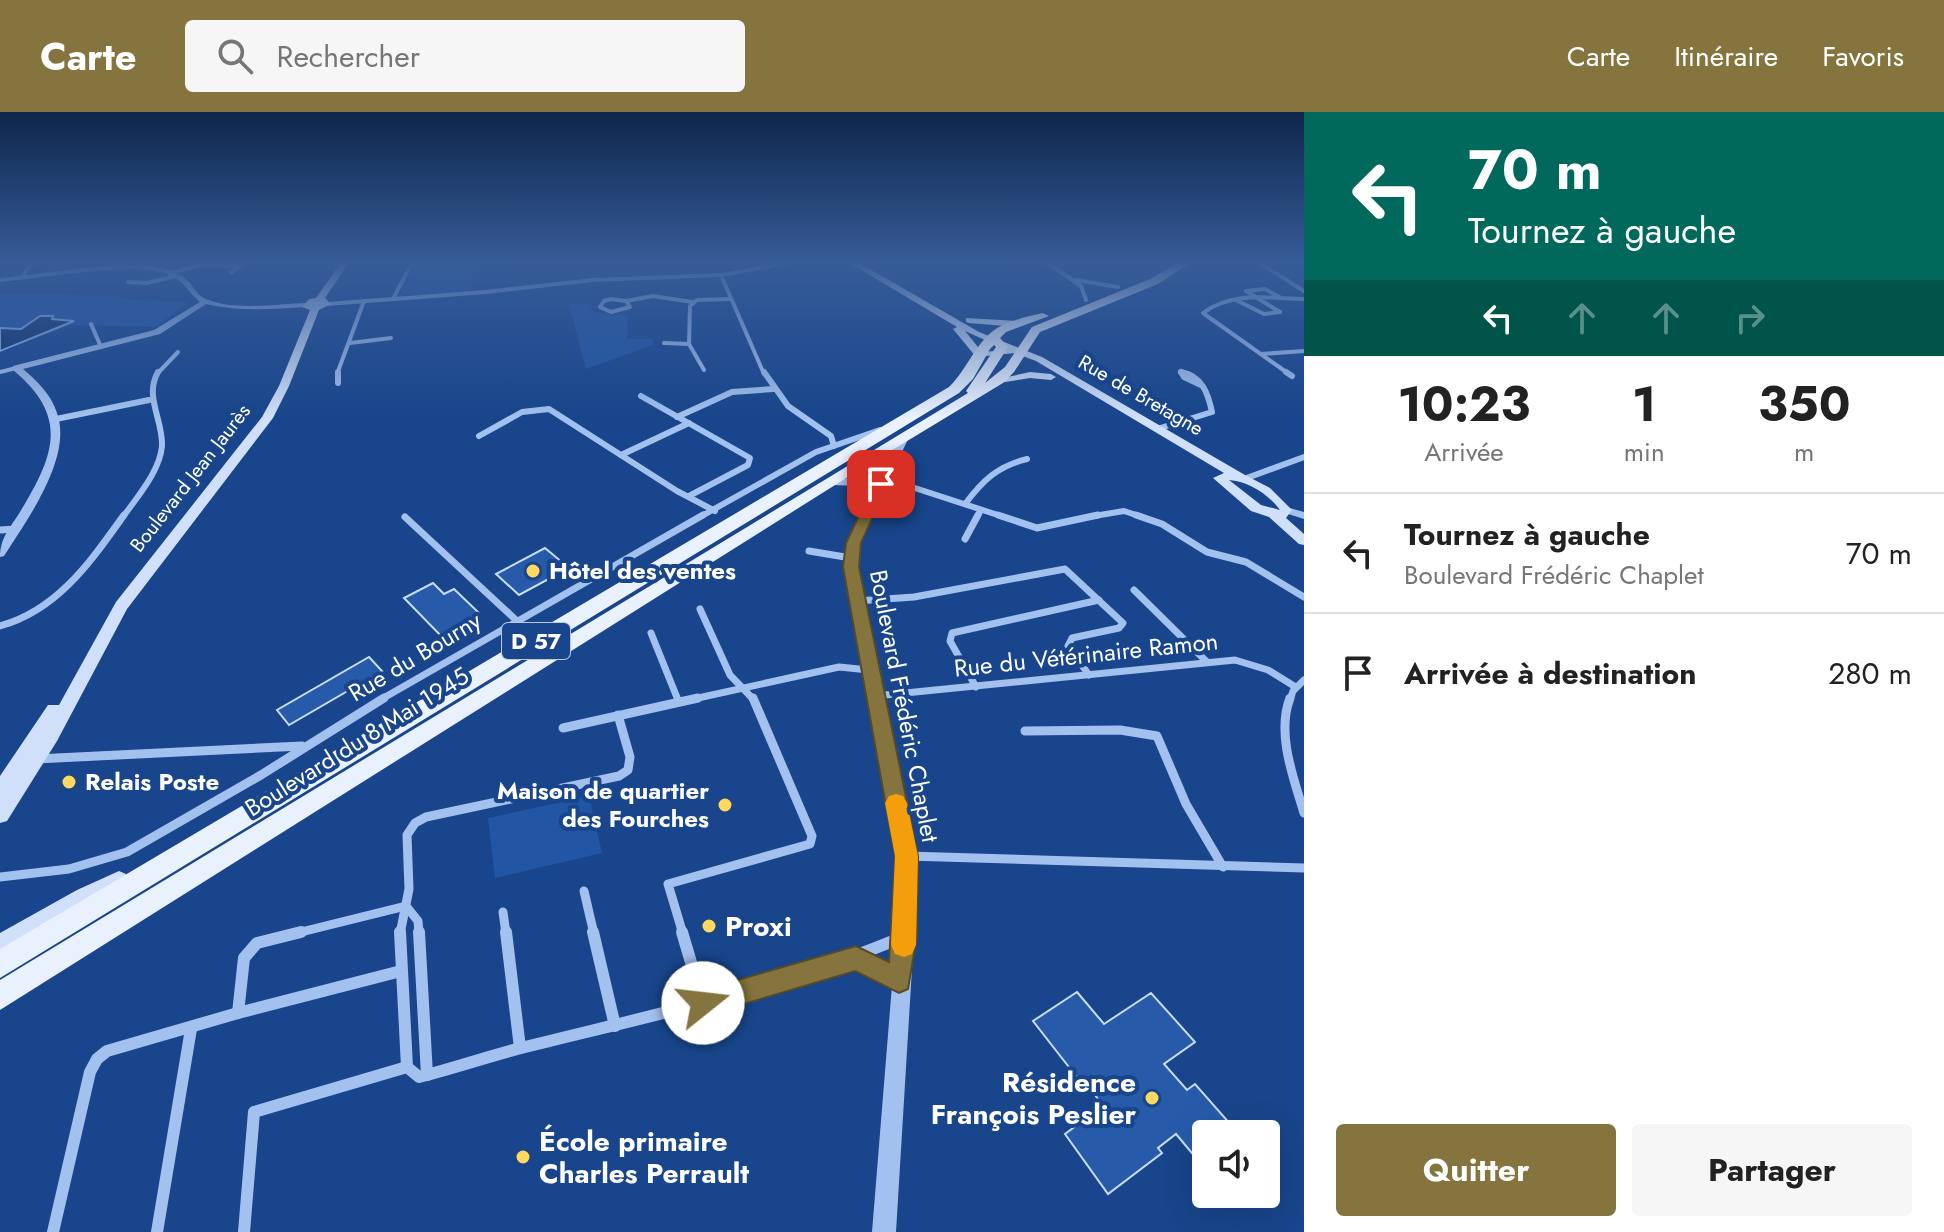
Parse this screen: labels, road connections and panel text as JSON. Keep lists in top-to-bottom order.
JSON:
{
  "streets": {
    "main road": [
      "Rue de Bretagne",
      "Boulevard Jean Jaurès",
      "D 57",
      "Boulevard du 8 Mai 1945"
    ],
    "street": ["Rue du Vétérinaire Ramon", "Rue du Bourny", "Boulevard Frédéric Chaplet"]
  },
  "crossings": [
    ["Rue de Bretagne", "Boulevard du 8 Mai 1945"],
    ["Rue du Vétérinaire Ramon", "Boulevard Frédéric Chaplet"],
    ["Rue du Bourny", "Boulevard Frédéric Chaplet"],
    ["Rue du Bourny", "Boulevard du 8 Mai 1945"],
    ["Boulevard Frédéric Chaplet", "Boulevard du 8 Mai 1945"]
  ],
  "places": [
    "Hôtel des ventes",
    "Relais Poste",
    "Maison de quartier des Fourches",
    "Proxi",
    "Résidence François Peslier",
    "École primaire Charles Perrault"
  ],
  "page": {
    "header": "Carte",
    "search": "Rechercher",
    "nav": ["Carte", "Itinéraire", "Favoris"],
    "turn": ["70 m", "Tournez à gauche"],
    "eta": [
      "10:23",
      "Arrivée",
      "1",
      "min",
      "350",
      "m"
    ],
    "list": [
      {
        "name": "Tournez à gauche",
        "note": "Boulevard Frédéric Chaplet",
        "value": "70 m"
      },
      {
        "name": "Arrivée à destination",
        "value": "280 m"
      }
    ],
    "buttons": ["Quitter", "Partager"]
  }
}
